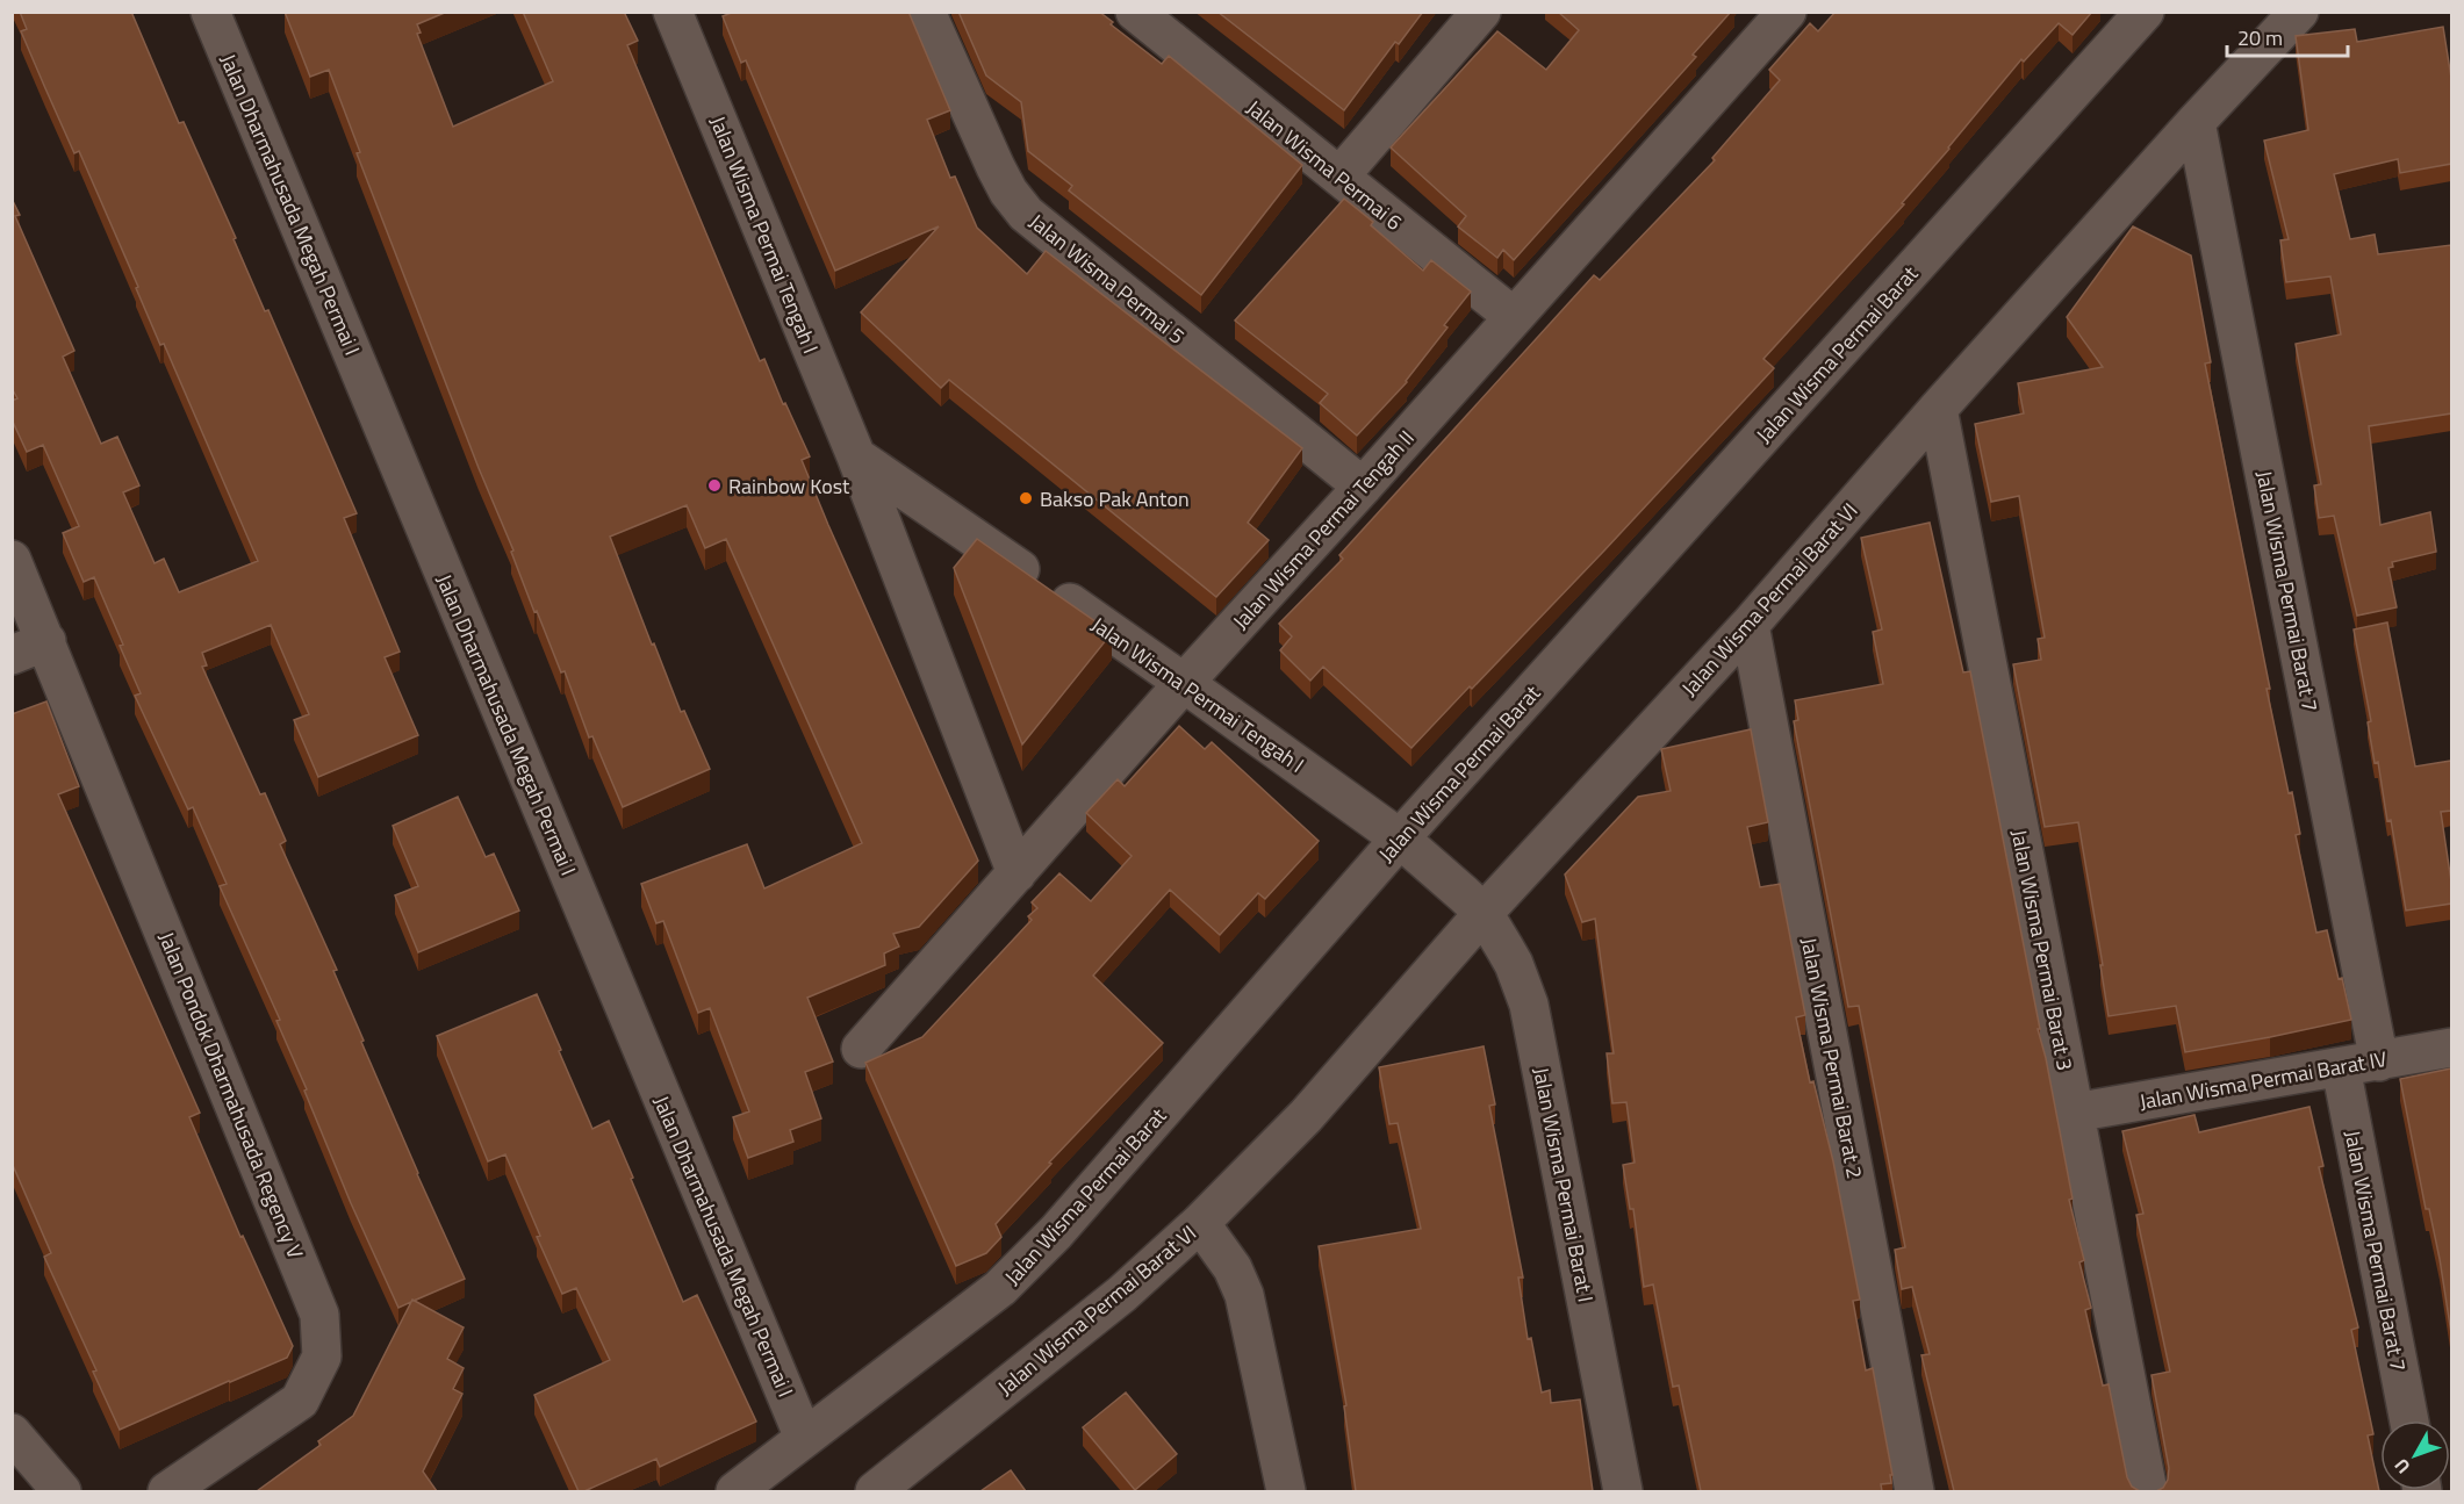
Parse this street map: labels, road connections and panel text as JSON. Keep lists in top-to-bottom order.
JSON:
{
  "streets": {
    "street": [
      "Jalan Wisma Permai 6",
      "Jalan Dharmahusada Megah Permai I",
      "Jalan Wisma Permai Tengah I",
      "Jalan Wisma Permai 5",
      "Jalan Wisma Permai Barat",
      "Jalan Wisma Permai Tengah II",
      "Jalan Wisma Permai Barat 7",
      "Jalan Wisma Permai Barat VI",
      "Jalan Wisma Permai Barat 3",
      "Jalan Wisma Permai Barat 2",
      "Jalan Wisma Permai Barat IV",
      "Jalan Pondok Dharmahusada Regency V",
      "Jalan Wisma Permai Barat I"
    ]
  },
  "crossings": [
    ["Jalan Wisma Permai 6", "Jalan Wisma Permai Tengah II"],
    ["Jalan Dharmahusada Megah Permai I", "Jalan Wisma Permai Barat"],
    ["Jalan Wisma Permai Tengah I", "Jalan Wisma Permai Barat"],
    ["Jalan Wisma Permai Tengah I", "Jalan Wisma Permai Tengah II"],
    ["Jalan Wisma Permai Tengah I", "Jalan Wisma Permai Barat VI"],
    ["Jalan Wisma Permai Tengah I", "Jalan Wisma Permai Barat I"],
    ["Jalan Wisma Permai 5", "Jalan Wisma Permai Tengah II"],
    ["Jalan Wisma Permai Barat 7", "Jalan Wisma Permai Barat VI"],
    ["Jalan Wisma Permai Barat 7", "Jalan Wisma Permai Barat IV"],
    ["Jalan Wisma Permai Barat VI", "Jalan Wisma Permai Barat 3"],
    ["Jalan Wisma Permai Barat VI", "Jalan Wisma Permai Barat 2"],
    ["Jalan Wisma Permai Barat VI", "Jalan Wisma Permai Barat I"],
    ["Jalan Wisma Permai Barat 3", "Jalan Wisma Permai Barat IV"]
  ],
  "places": ["Rainbow Kost", "Bakso Pak Anton"],
  "scale_bar": "20 m",
  "north": "bottom left"
}
